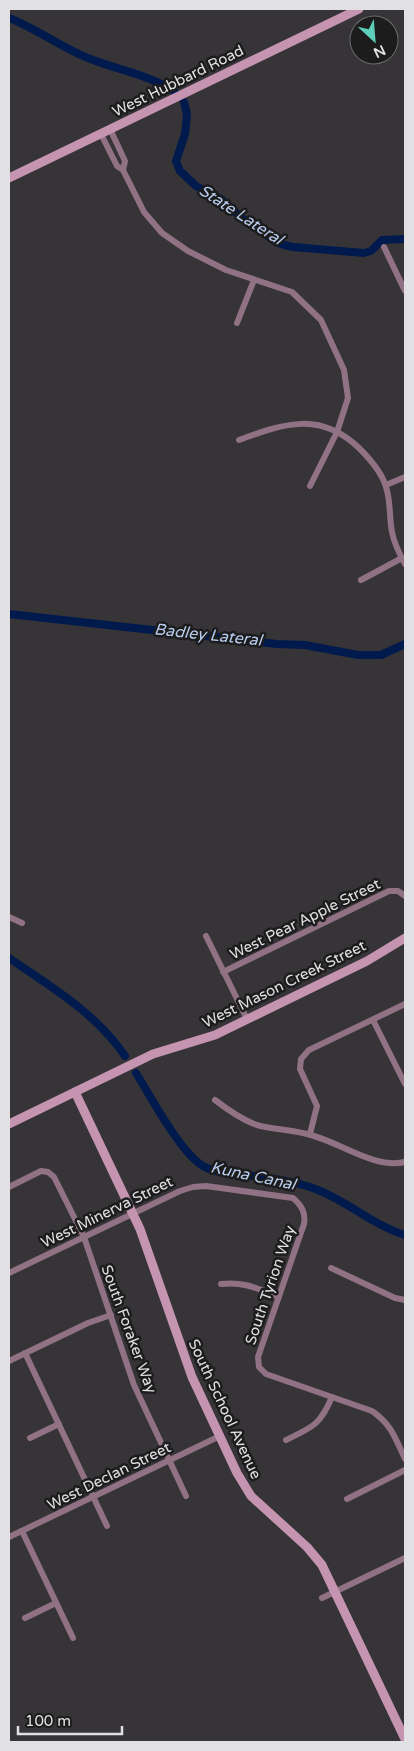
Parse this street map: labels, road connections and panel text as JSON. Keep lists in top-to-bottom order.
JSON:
{
  "streets": {
    "street": [
      "West Hubbard Road",
      "West Pear Apple Street",
      "West Mason Creek Street",
      "West Minerva Street",
      "South Tyrion Way",
      "South Foraker Way",
      "South School Avenue",
      "West Declan Street"
    ]
  },
  "crossings": [
    ["West Mason Creek Street", "South School Avenue"],
    ["West Minerva Street", "South Tyrion Way"],
    ["West Minerva Street", "South Foraker Way"],
    ["West Minerva Street", "South School Avenue"],
    ["South Foraker Way", "West Declan Street"],
    ["South School Avenue", "West Declan Street"]
  ],
  "water": ["State Lateral", "Badley Lateral", "Kuna Canal"],
  "scale_bar": "100 m",
  "north": "bottom right"
}
